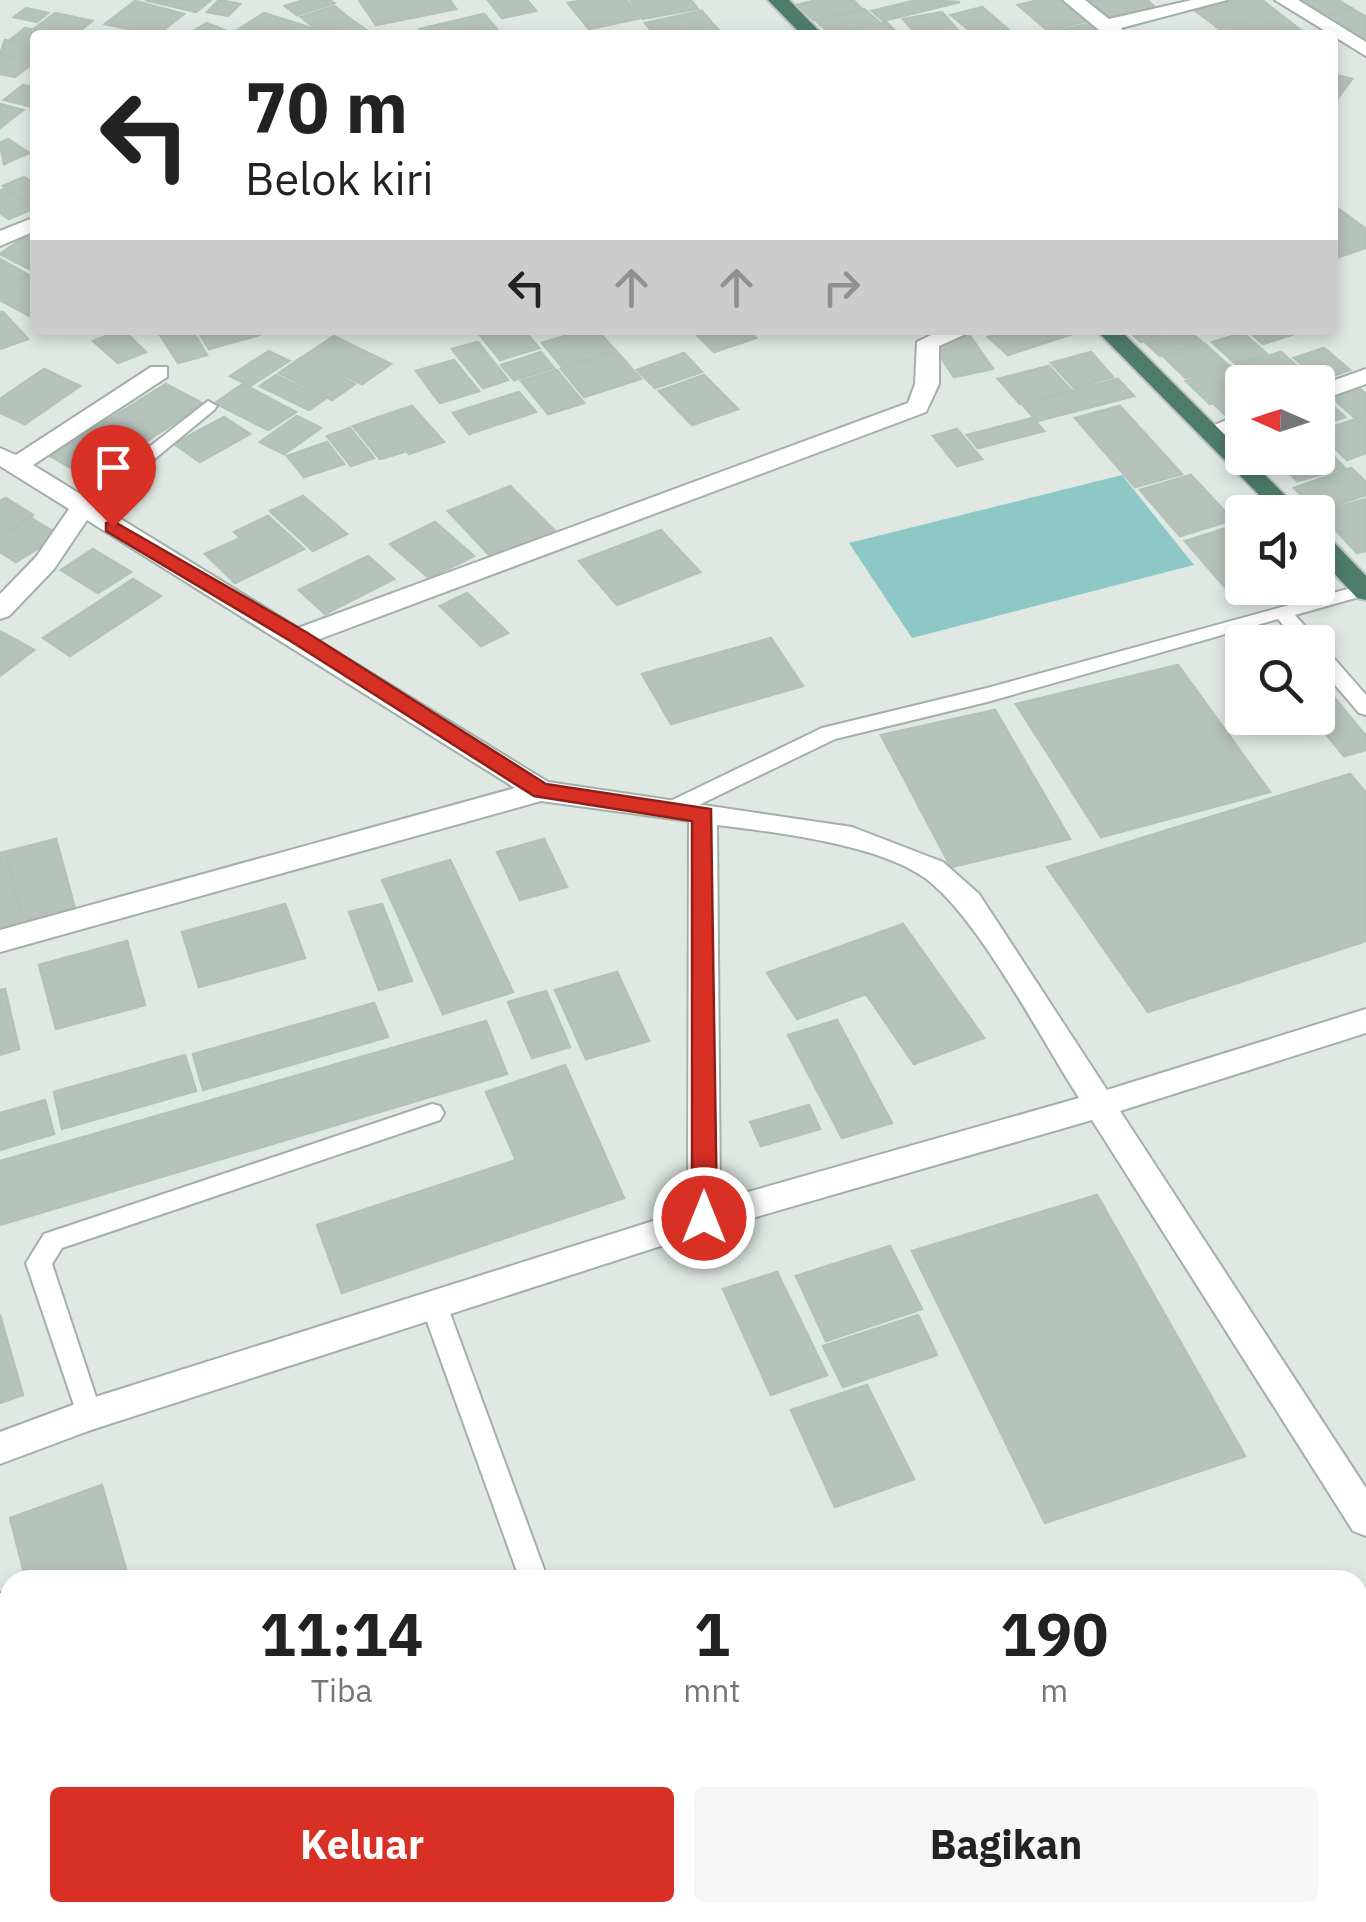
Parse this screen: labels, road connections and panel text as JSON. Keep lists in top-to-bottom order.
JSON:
{
  "north": "left",
  "page": {
    "turn": ["70 m", "Belok kiri"],
    "eta": [
      "11:14",
      "Tiba",
      "1",
      "mnt",
      "190",
      "m"
    ],
    "buttons": ["Keluar", "Bagikan"]
  }
}
